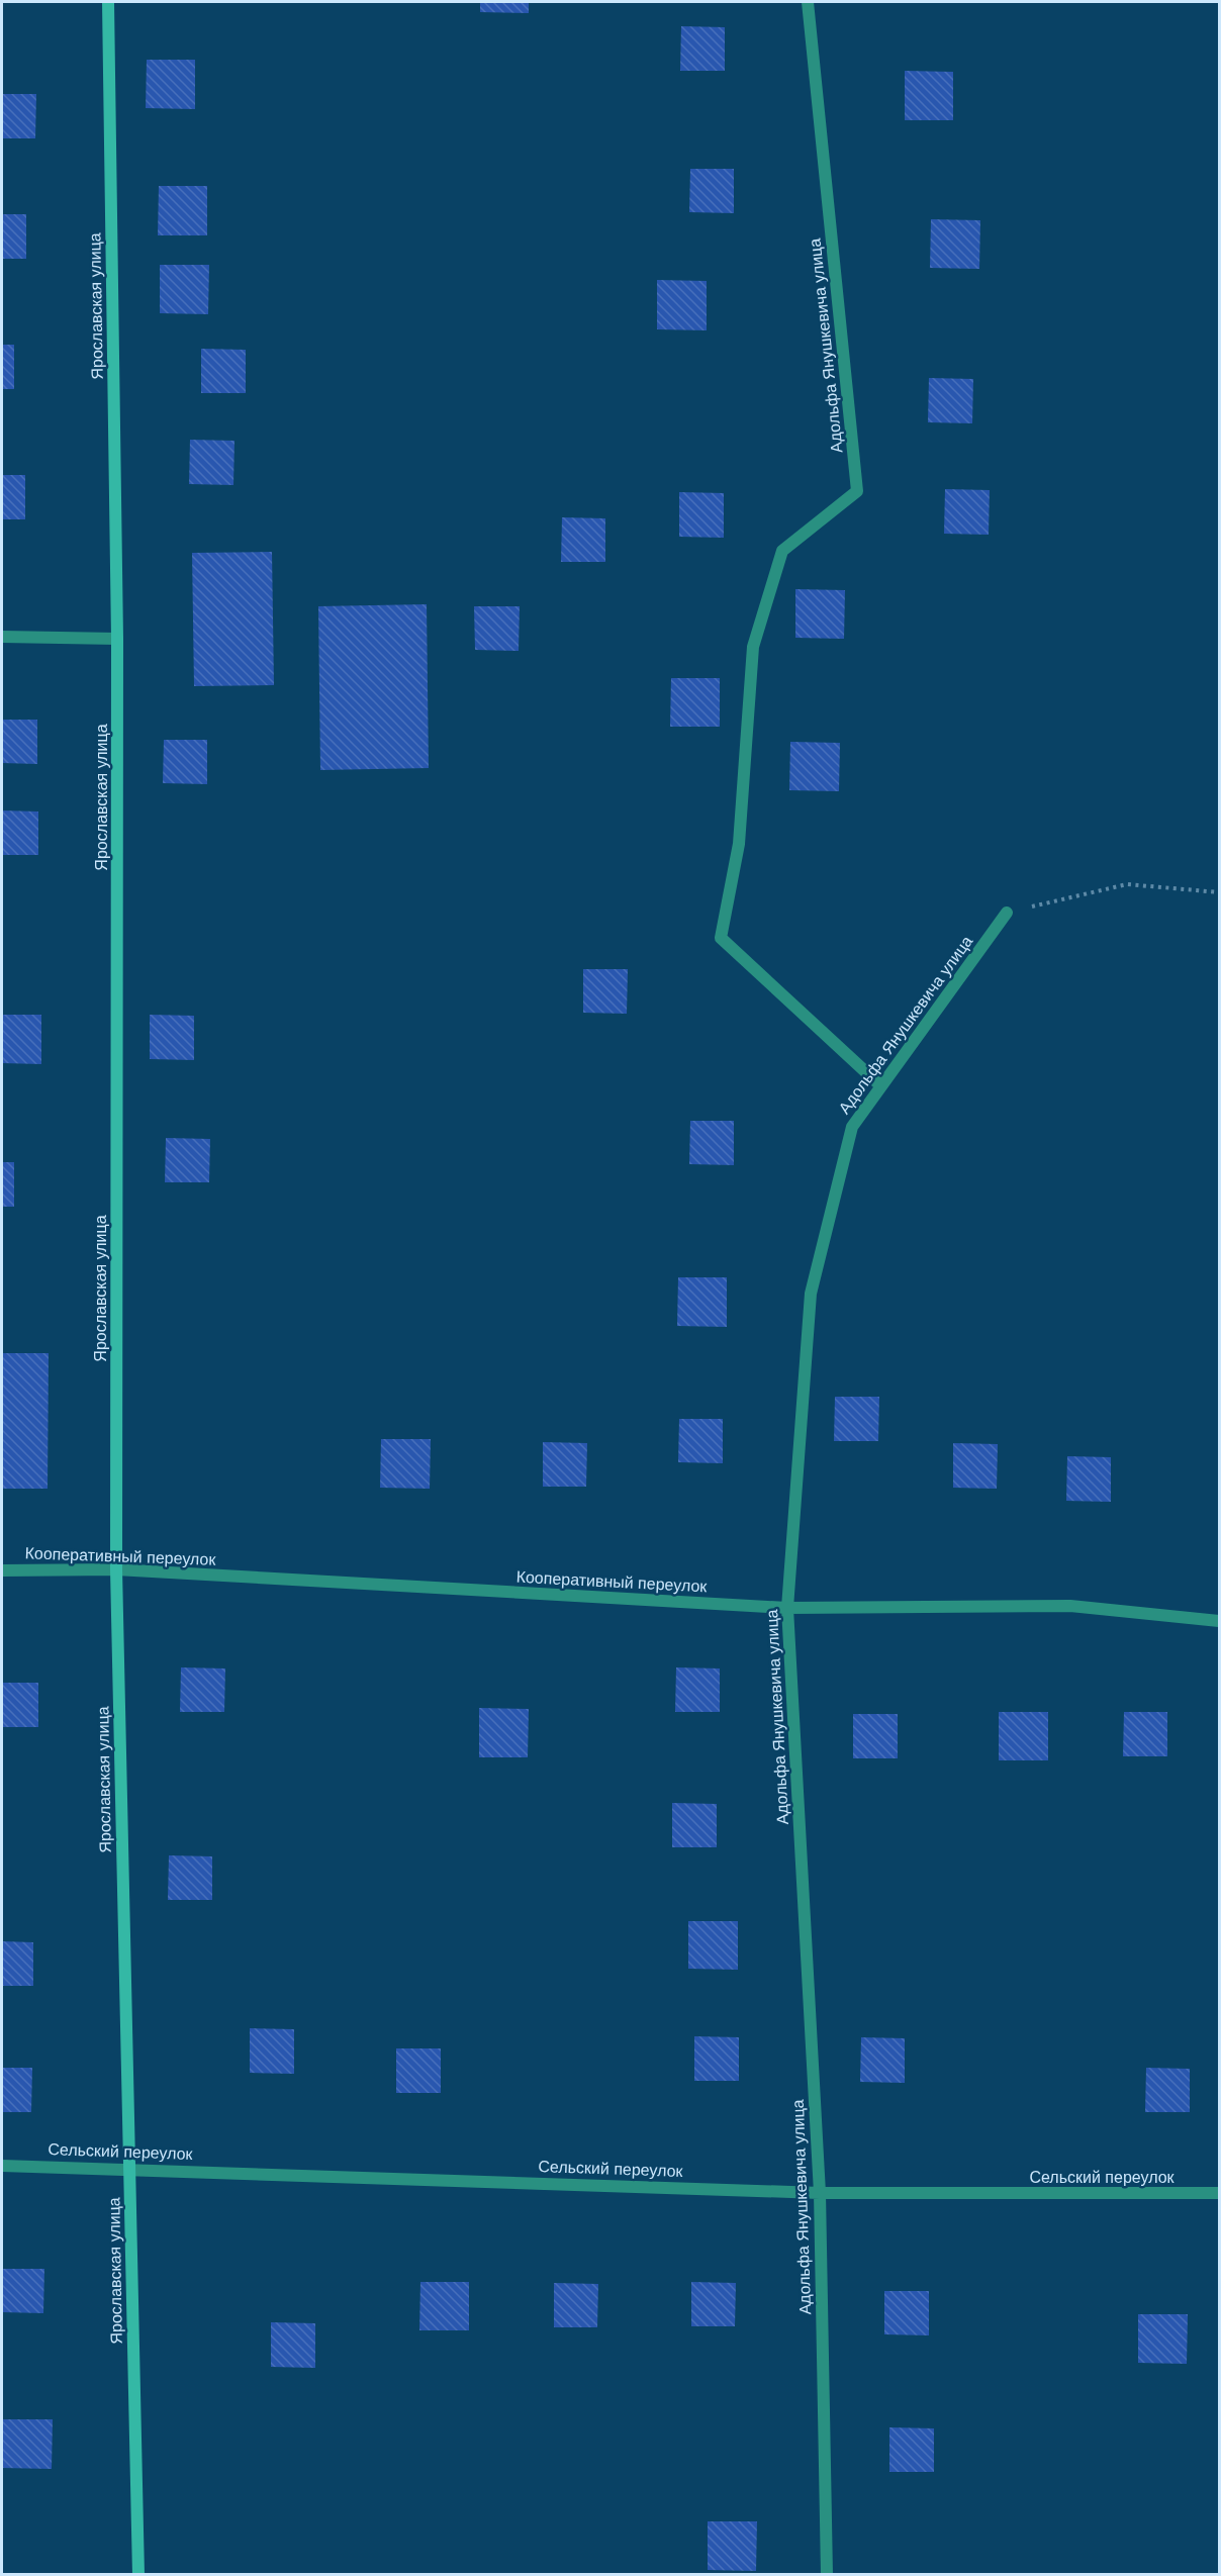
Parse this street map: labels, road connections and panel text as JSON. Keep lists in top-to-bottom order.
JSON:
{
  "streets": {
    "main road": ["Ярославская улица"],
    "lane": ["Адольфа Янушкевича улица", "Кооперативный переулок", "Сельский переулок"]
  },
  "crossings": [
    ["Ярославская улица", "Кооперативный переулок"],
    ["Ярославская улица", "Сельский переулок"],
    ["Адольфа Янушкевича улица", "Кооперативный переулок"],
    ["Адольфа Янушкевича улица", "Сельский переулок"]
  ]
}
